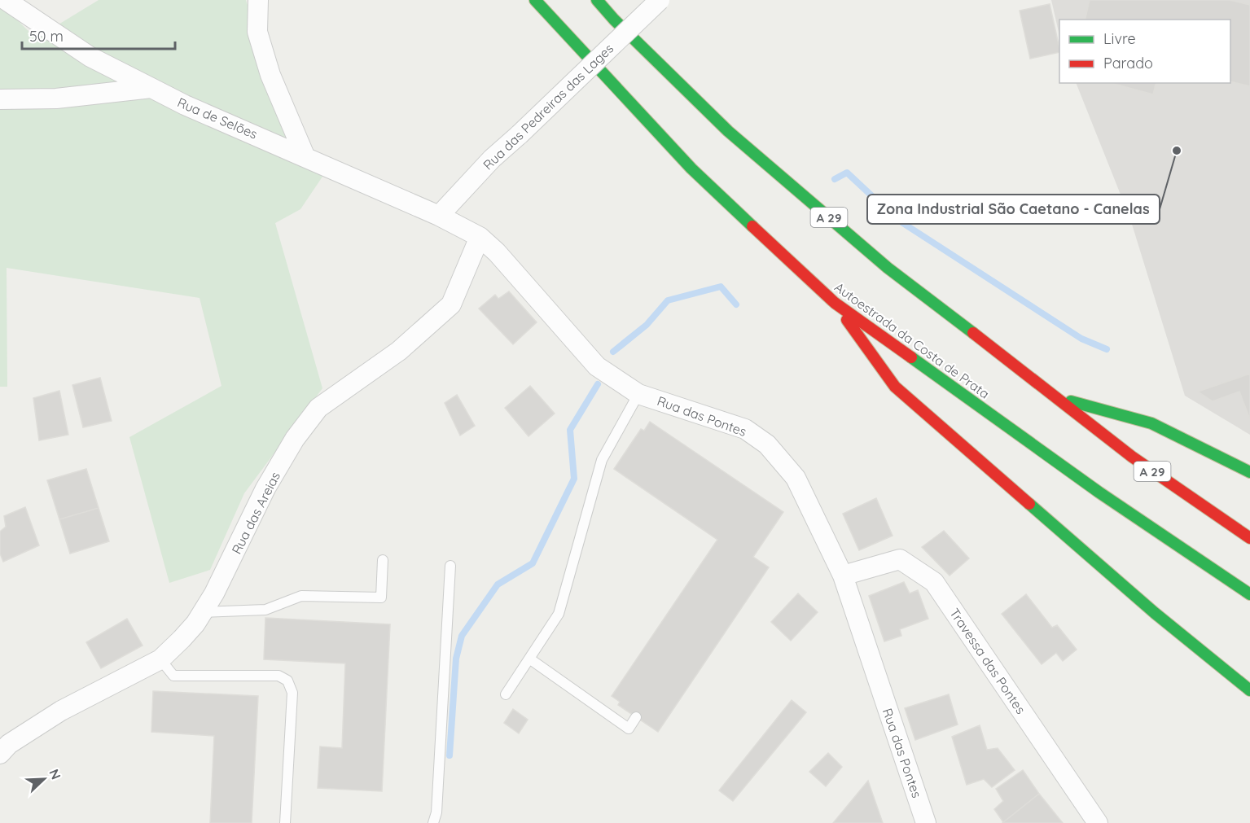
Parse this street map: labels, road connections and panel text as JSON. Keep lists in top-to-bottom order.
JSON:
{
  "streets": {
    "highway": ["A 29", "Autoestrada da Costa de Prata"],
    "street": [
      "Rua das Pedreiras das Lages",
      "Rua de Selões",
      "Rua das Pontes",
      "Rua das Areias",
      "Travessa das Pontes"
    ]
  },
  "crossings": [
    ["Rua das Pedreiras das Lages", "Rua de Selões"],
    ["Rua das Pedreiras das Lages", "Rua das Pontes"],
    ["Rua de Selões", "Rua das Pontes"],
    ["Rua das Pontes", "Rua das Areias"],
    ["Rua das Pontes", "Travessa das Pontes"]
  ],
  "places": ["Zona Industrial São Caetano - Canelas"],
  "legend": ["Livre", "Parado"],
  "scale_bar": "50 m",
  "north": "top right"
}
